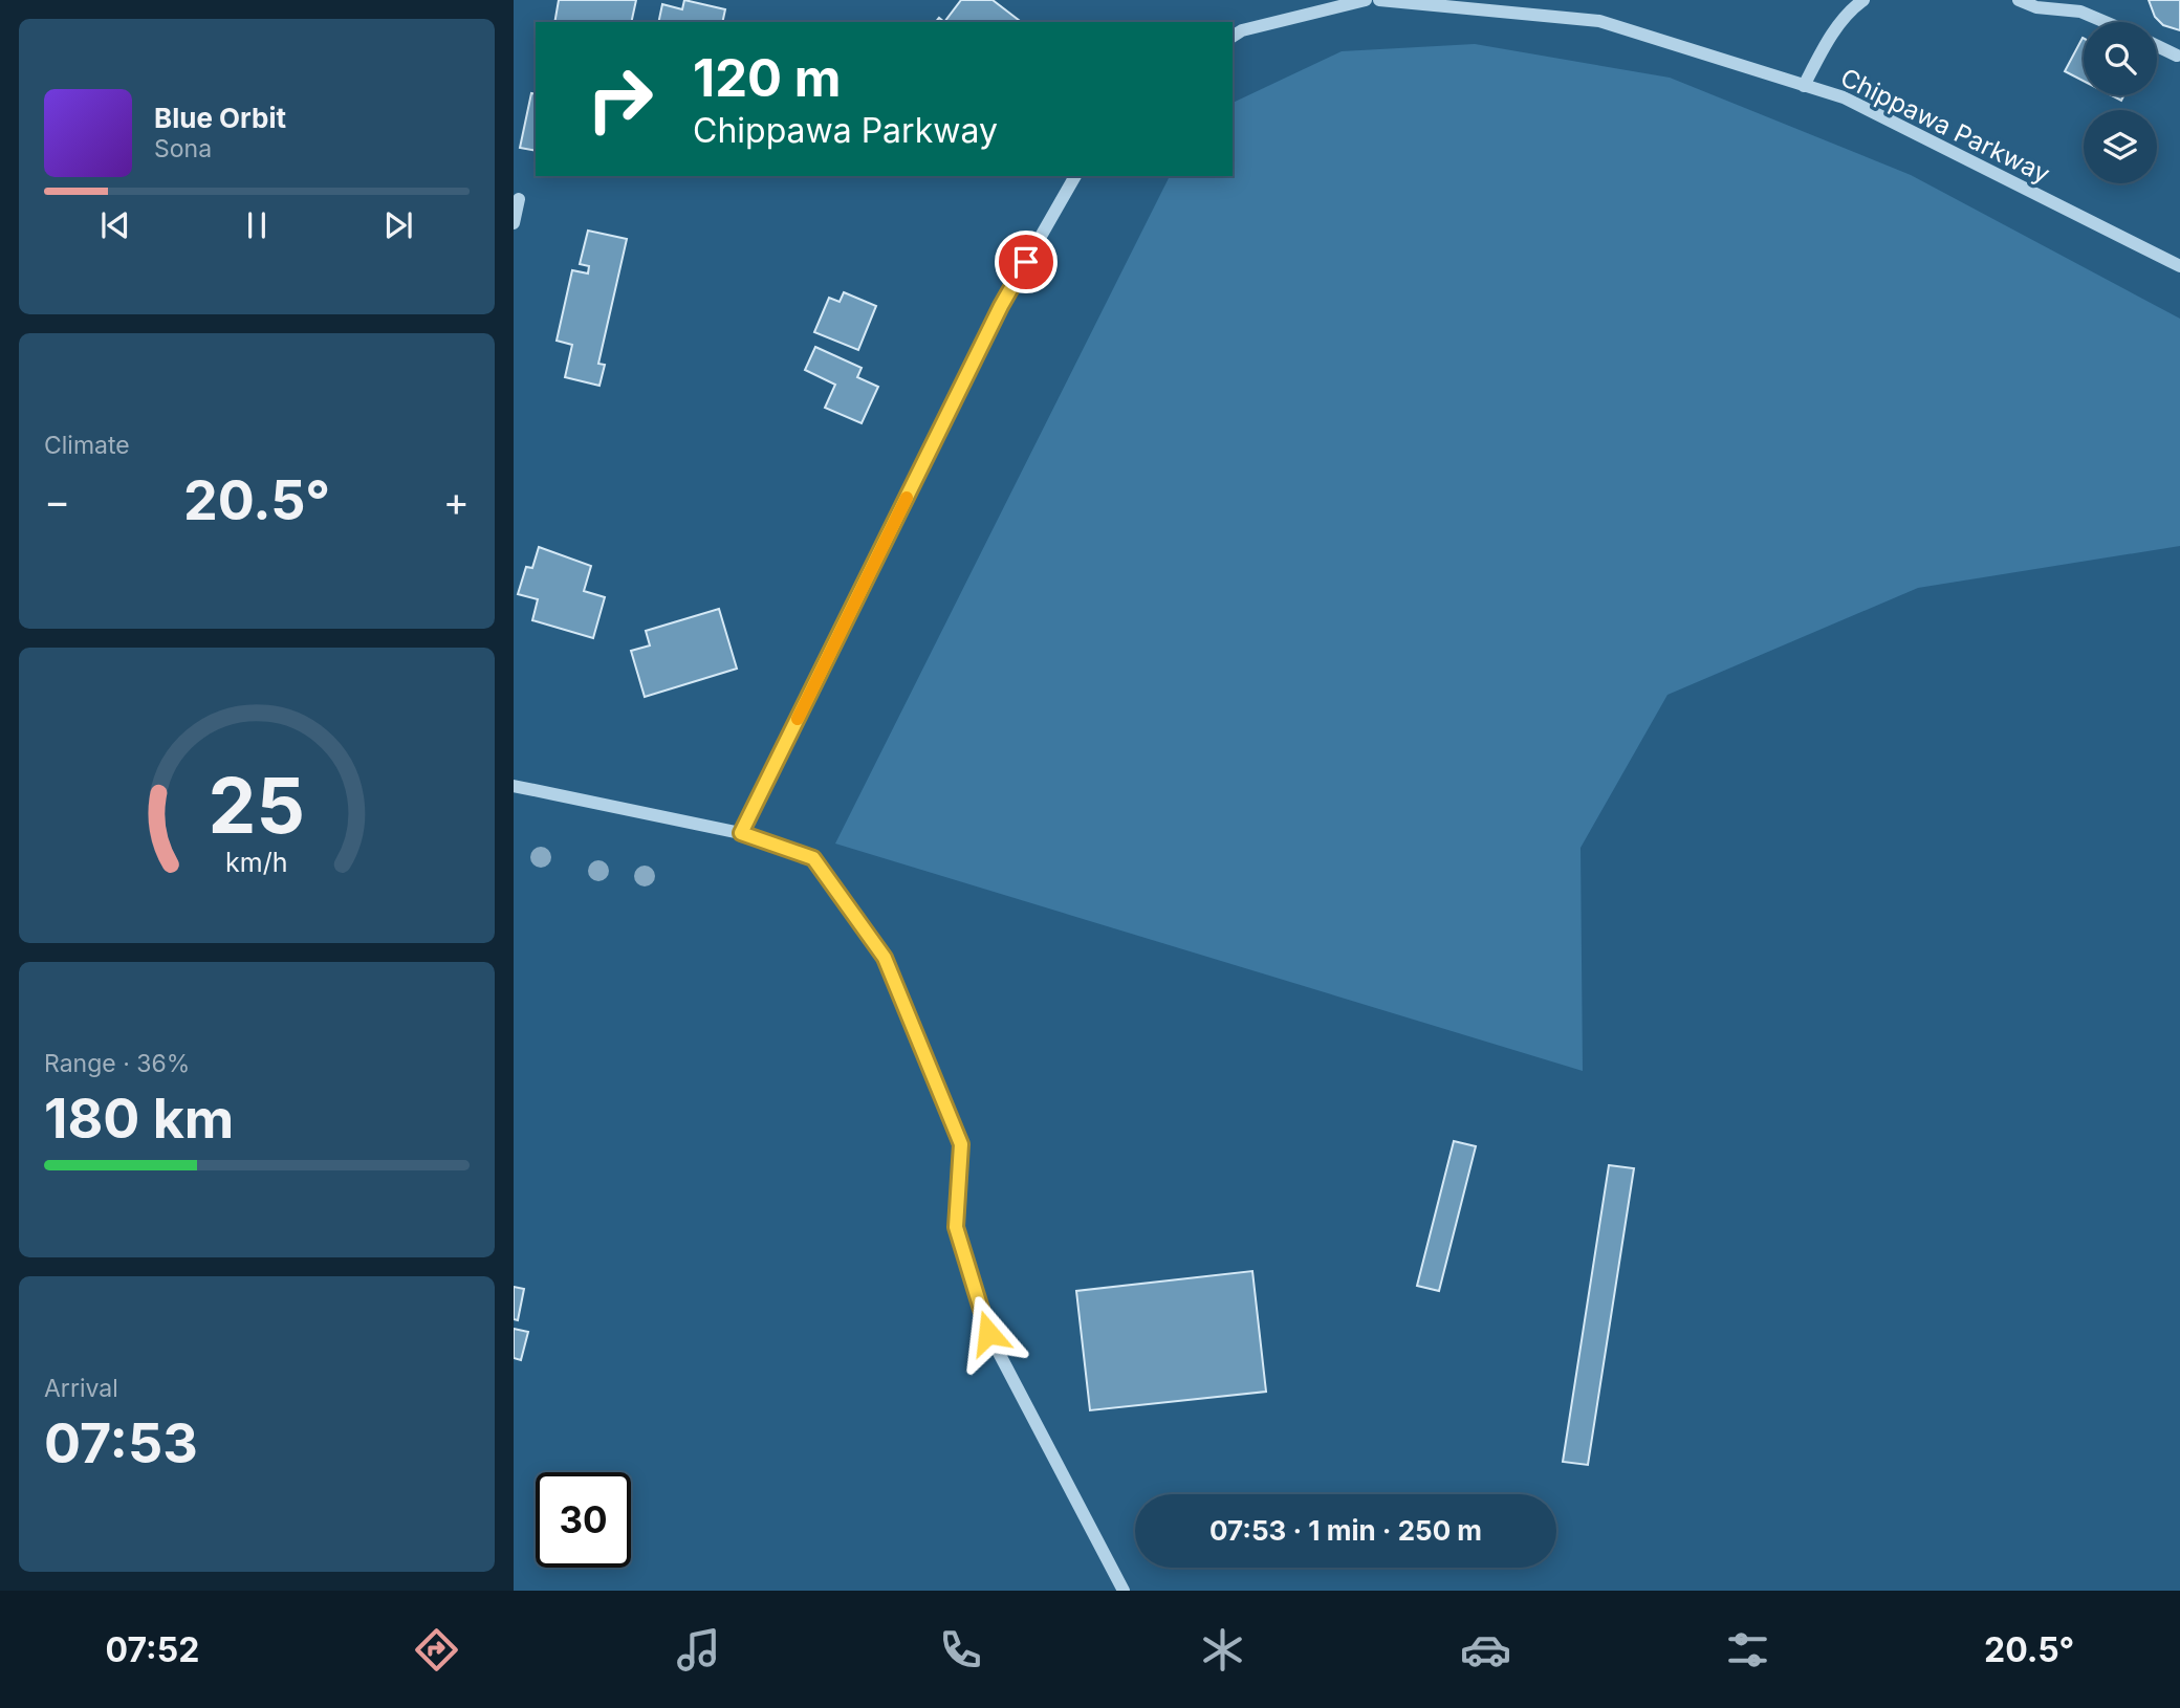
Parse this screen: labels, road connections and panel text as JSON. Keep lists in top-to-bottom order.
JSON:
{
  "streets": {
    "street": ["Chippawa Parkway"]
  },
  "page": {
    "turn": ["120 m", "Chippawa Parkway"],
    "song": ["Blue Orbit", "Sona"],
    "tile": [
      "Climate",
      ["Range · 36%", "180 km"],
      ["Arrival", "07:53"]
    ],
    "heat": ["−", "20.5°", "+"],
    "limit": "30",
    "trip": "07:53 · 1 min · 250 m",
    "tabs": ["07:52", "20.5°"],
    "gauge": ["25", "km/h"]
  }
}
